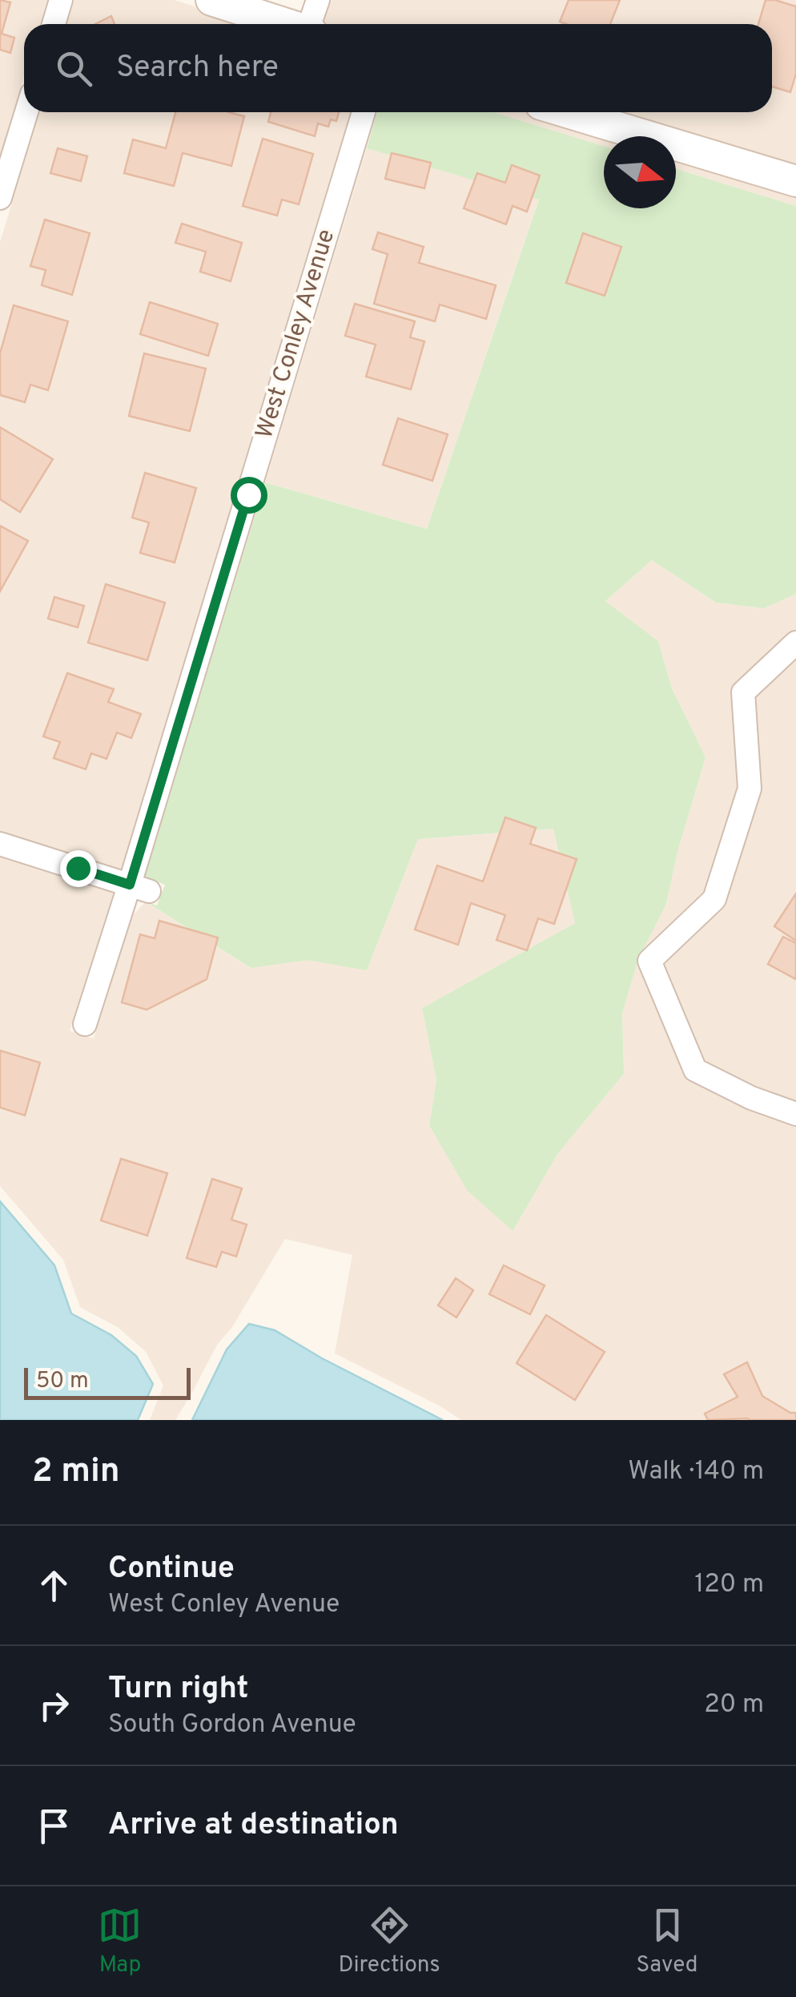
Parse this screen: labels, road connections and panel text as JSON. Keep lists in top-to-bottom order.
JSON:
{
  "streets": {
    "street": ["West Conley Avenue"]
  },
  "scale_bar": "50 m",
  "north": "right",
  "page": {
    "search": "Search here",
    "scale": "50 m",
    "heading": ["2 min", "Walk · 140 m"],
    "list": [
      ["Continue", "West Conley Avenue", "120 m"],
      ["Turn right", "South Gordon Avenue", "20 m"],
      "Arrive at destination"
    ],
    "nav": ["Map", "Directions", "Saved"]
  }
}
